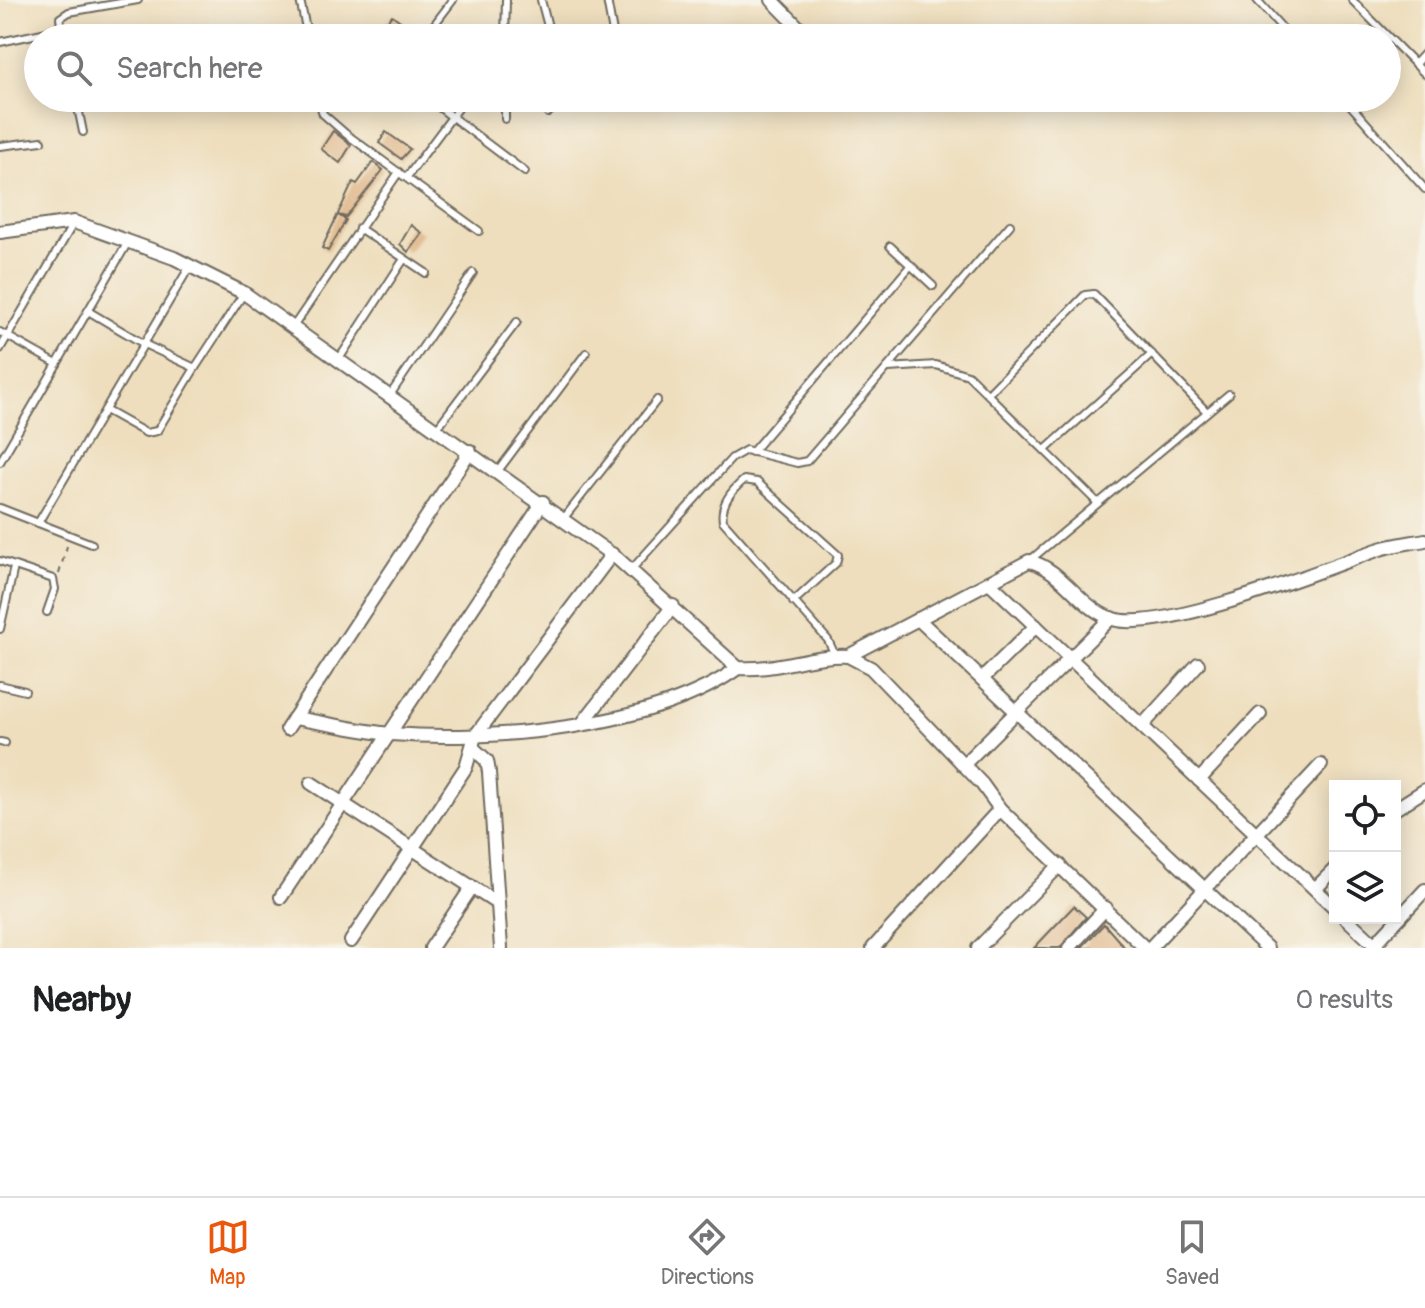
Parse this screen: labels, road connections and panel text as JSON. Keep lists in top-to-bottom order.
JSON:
{
  "page": {
    "search": "Search here",
    "heading": ["Nearby", "0 results"],
    "nav": ["Map", "Directions", "Saved"]
  }
}
